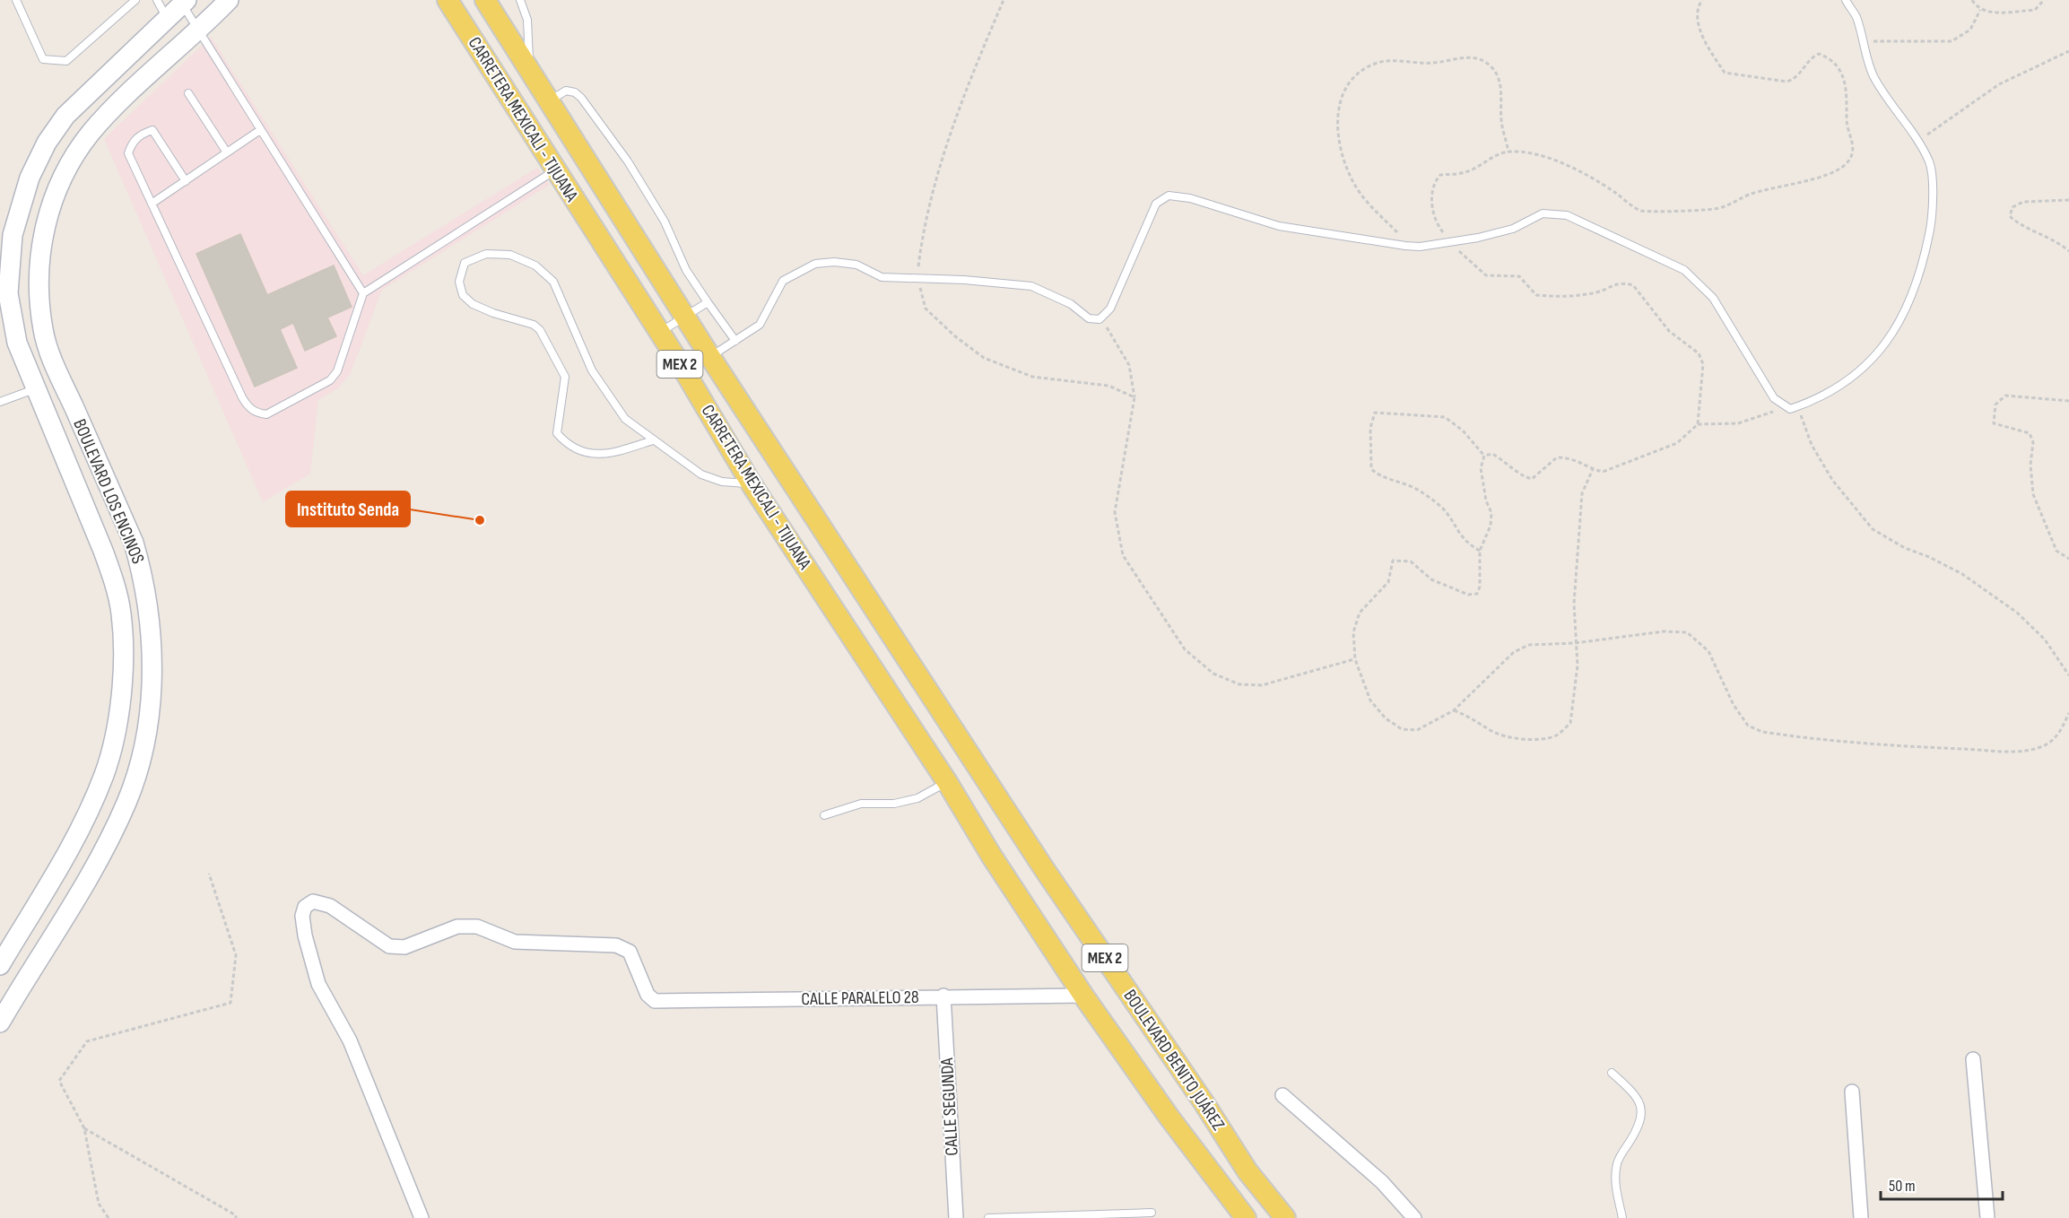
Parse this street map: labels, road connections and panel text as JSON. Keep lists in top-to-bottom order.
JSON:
{
  "streets": {
    "main road": [
      "CARRETERA MEXICALI - TIJUANA",
      "MEX 2",
      "BOULEVARD LOS ENCINOS",
      "BOULEVARD BENITO JUÁREZ"
    ],
    "street": ["CALLE PARALELO 28", "CALLE SEGUNDA"]
  },
  "crossings": [
    ["CARRETERA MEXICALI - TIJUANA", "BOULEVARD BENITO JUÁREZ"],
    ["CALLE PARALELO 28", "BOULEVARD BENITO JUÁREZ"],
    ["CALLE PARALELO 28", "CALLE SEGUNDA"]
  ],
  "places": ["Instituto Senda"],
  "scale_bar": "50 m"
}
